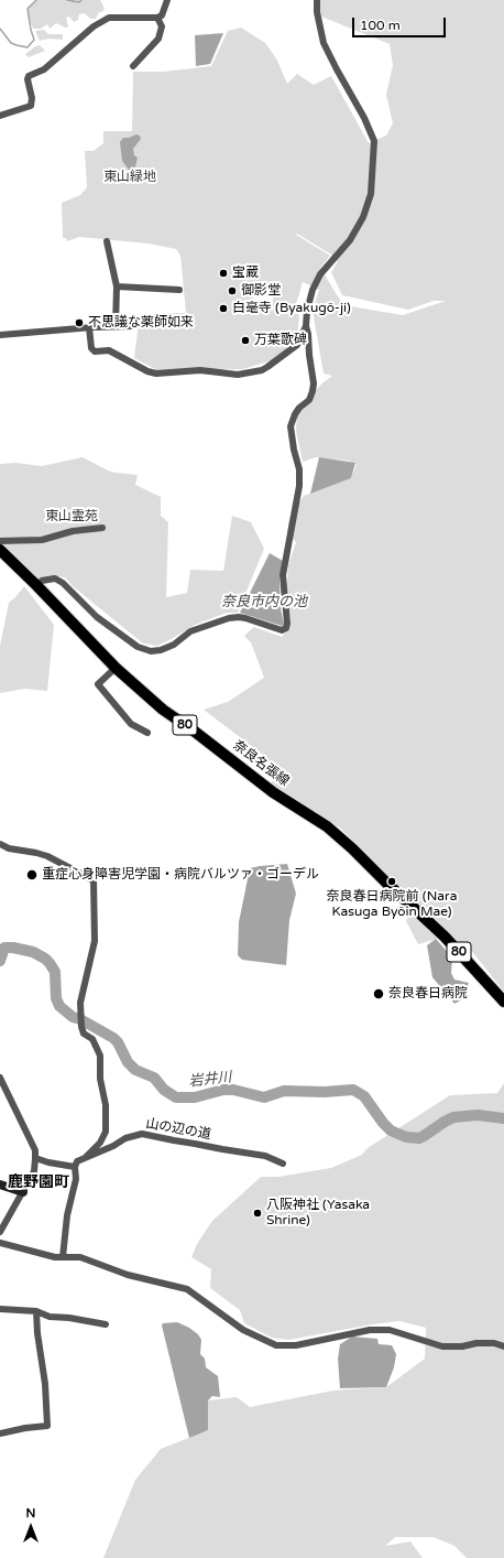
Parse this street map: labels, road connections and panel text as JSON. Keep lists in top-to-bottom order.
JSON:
{
  "streets": {
    "main road": ["80", "奈良名張線"],
    "street": ["山の辺の道"]
  },
  "districts": ["鹿野園町"],
  "water": ["奈良市内の池", "岩井川"],
  "parks": ["東山緑地", "東山霊苑"],
  "places": [
    "宝蔵",
    "御影堂",
    "白毫寺 (Byakugō-ji)",
    "不思議な薬師如来",
    "万葉歌碑",
    "重症心身障害児学園・病院バルツァ・ゴーデル",
    "奈良春日病院前 (Nara Kasuga Byōin Mae)",
    "奈良春日病院",
    "八阪神社 (Yasaka Shrine)"
  ],
  "scale_bar": "100 m",
  "north": "top"
}
